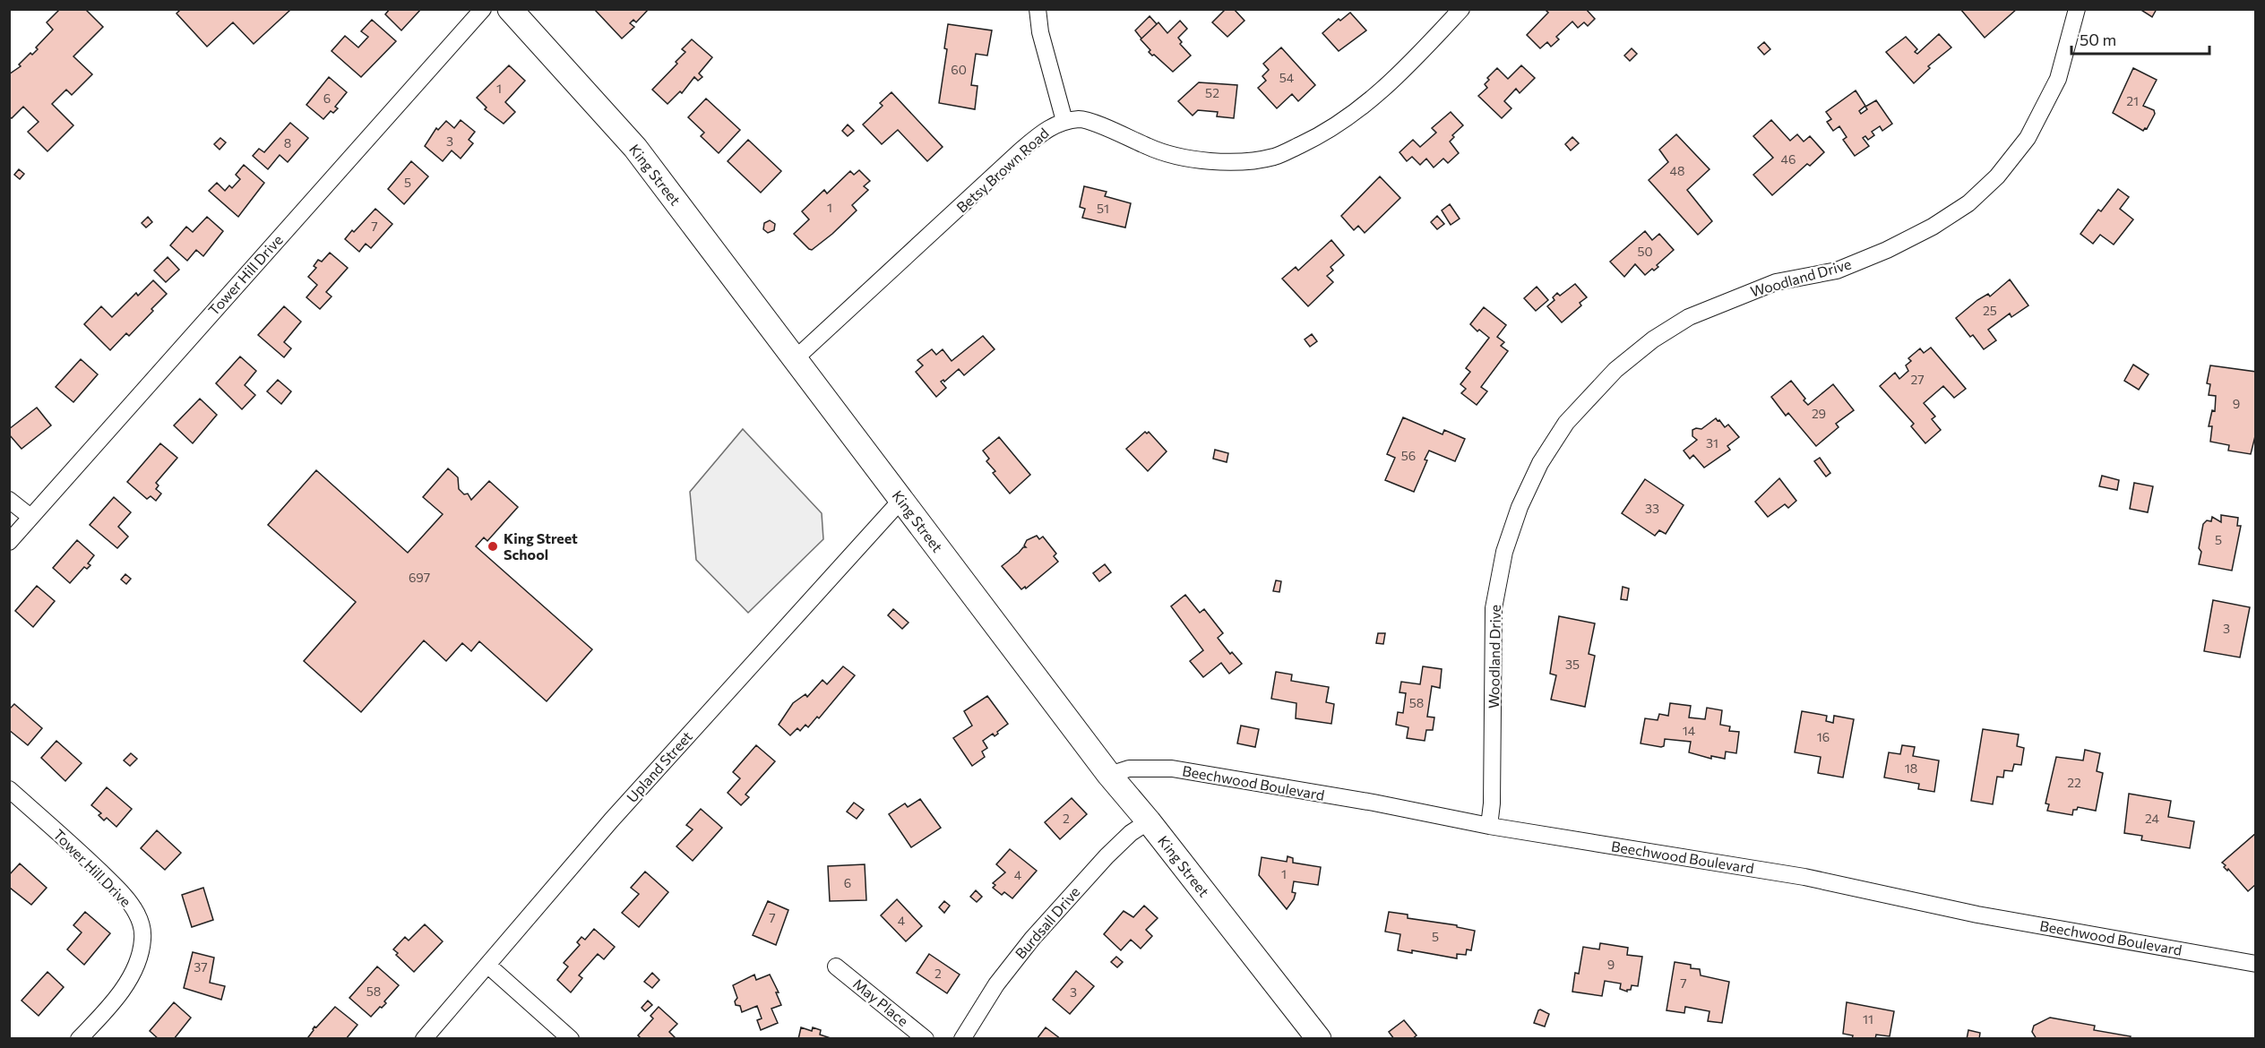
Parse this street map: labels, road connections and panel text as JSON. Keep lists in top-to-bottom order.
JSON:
{
  "streets": {
    "main road": ["King Street"],
    "street": [
      "Betsy Brown Road",
      "Tower Hill Drive",
      "Woodland Drive",
      "Upland Street",
      "Beechwood Boulevard",
      "Burdsall Drive",
      "May Place"
    ]
  },
  "crossings": [
    ["Betsy Brown Road", "King Street"],
    ["King Street", "Upland Street"],
    ["King Street", "Beechwood Boulevard"],
    ["King Street", "Burdsall Drive"],
    ["Woodland Drive", "Beechwood Boulevard"]
  ],
  "places": ["King Street School"],
  "house_numbers": [
    "60",
    "54",
    "1",
    "52",
    "6",
    "21",
    "3",
    "8",
    "46",
    "48",
    "5",
    "1",
    "51",
    "7",
    "50",
    "25",
    "27",
    "9",
    "29",
    "31",
    "56",
    "33",
    "5",
    "697",
    "3",
    "35",
    "58",
    "14",
    "16",
    "18",
    "22",
    "2",
    "24",
    "1",
    "4",
    "6",
    "7",
    "4",
    "5",
    "9",
    "37",
    "2",
    "7",
    "58",
    "3",
    "11"
  ],
  "scale_bar": "50 m"
}
